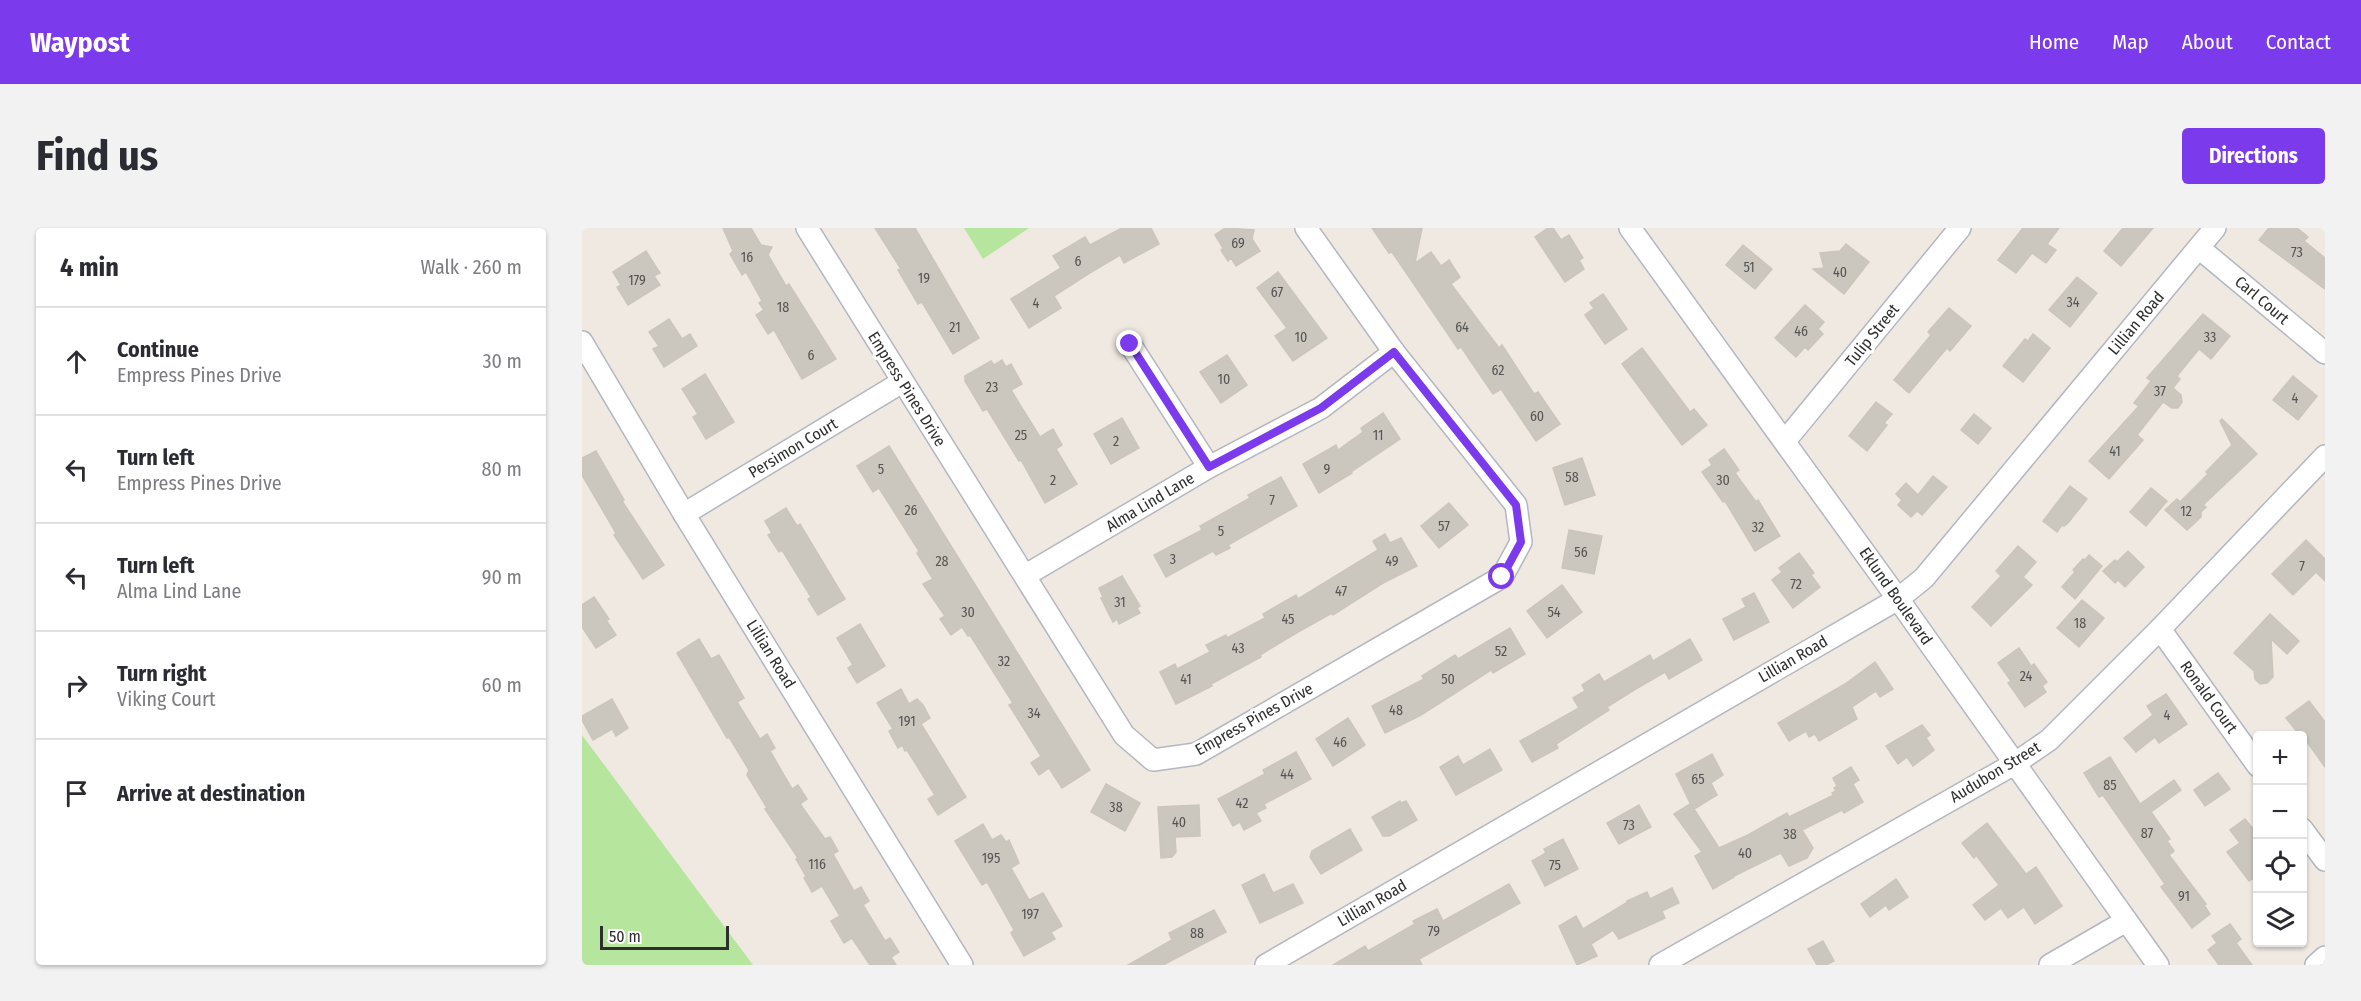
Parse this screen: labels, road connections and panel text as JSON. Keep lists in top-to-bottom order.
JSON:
{
  "streets": {
    "street": [
      "Carl Court",
      "Lillian Road",
      "Tulip Street",
      "Empress Pines Drive",
      "Persimon Court",
      "Alma Lind Lane",
      "Eklund Boulevard",
      "Ronald Court",
      "Audubon Street"
    ]
  },
  "crossings": [
    ["Carl Court", "Lillian Road"],
    ["Lillian Road", "Persimon Court"],
    ["Lillian Road", "Eklund Boulevard"],
    ["Tulip Street", "Eklund Boulevard"],
    ["Empress Pines Drive", "Persimon Court"],
    ["Empress Pines Drive", "Alma Lind Lane"],
    ["Eklund Boulevard", "Audubon Street"],
    ["Ronald Court", "Audubon Street"]
  ],
  "house_numbers": [
    "69",
    "73",
    "16",
    "6",
    "51",
    "40",
    "19",
    "179",
    "67",
    "34",
    "4",
    "18",
    "21",
    "64",
    "46",
    "10",
    "33",
    "6",
    "62",
    "10",
    "23",
    "37",
    "4",
    "60",
    "25",
    "11",
    "2",
    "41",
    "5",
    "9",
    "58",
    "2",
    "30",
    "7",
    "26",
    "12",
    "57",
    "32",
    "5",
    "56",
    "3",
    "28",
    "49",
    "7",
    "72",
    "47",
    "31",
    "30",
    "54",
    "45",
    "18",
    "43",
    "52",
    "32",
    "24",
    "41",
    "50",
    "48",
    "34",
    "4",
    "191",
    "46",
    "44",
    "65",
    "85",
    "42",
    "38",
    "40",
    "73",
    "87",
    "38",
    "40",
    "195",
    "116",
    "75",
    "91",
    "197",
    "79",
    "88"
  ],
  "scale_bar": "50 m",
  "page": {
    "header": "Waypost",
    "nav": [
      "Home",
      "Map",
      "About",
      "Contact"
    ],
    "buttons": "Directions",
    "title": "Find us",
    "heading": ["4 min", "Walk · 260 m"],
    "list": [
      ["Continue", "Empress Pines Drive", "30 m"],
      ["Turn left", "Empress Pines Drive", "80 m"],
      ["Turn left", "Alma Lind Lane", "90 m"],
      ["Turn right", "Viking Court", "60 m"],
      "Arrive at destination"
    ],
    "map_buttons": ["+", "−"],
    "scale": "50 m"
  }
}
